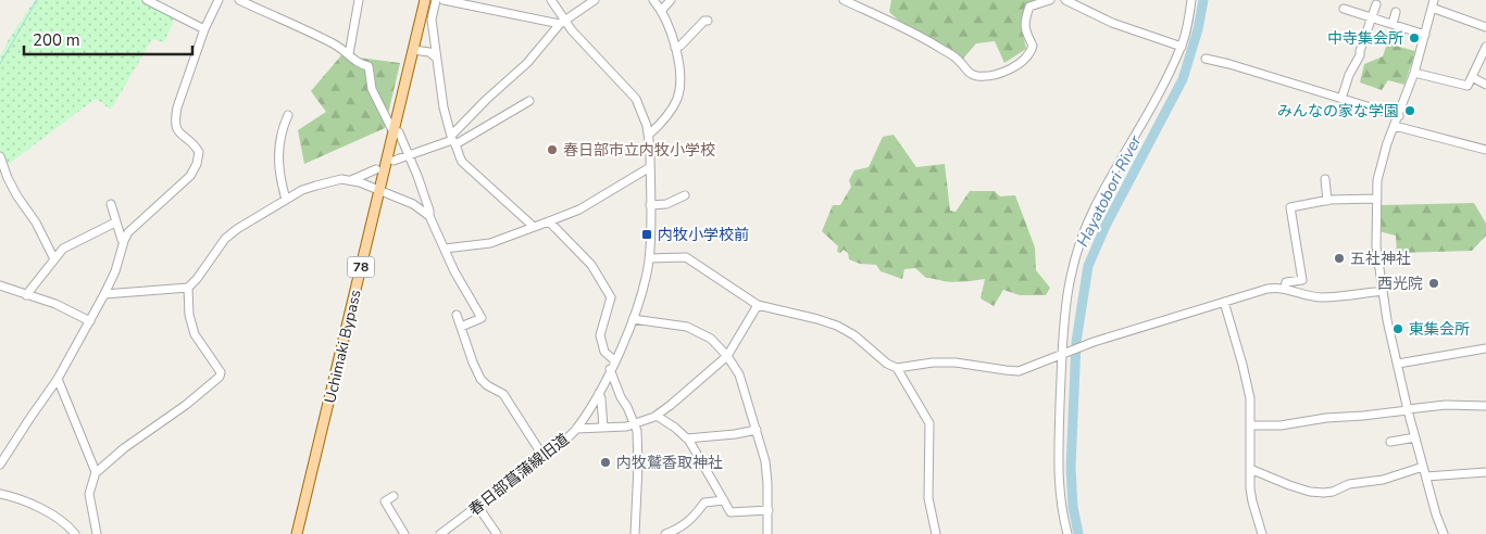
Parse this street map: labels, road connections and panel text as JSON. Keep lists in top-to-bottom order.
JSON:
{
  "streets": {
    "main road": ["78", "Uchimaki Bypass"],
    "street": ["春日部菖蒲線旧道"]
  },
  "water": ["Hayatobori River"],
  "places": {
    "other": [
      "中寺集会所",
      "みんなの家な学園",
      "春日部市立内牧小学校",
      "五社神社",
      "西光院",
      "東集会所",
      "内牧鷲香取神社"
    ],
    "transit": ["内牧小学校前"]
  },
  "scale_bar": "200 m"
}
